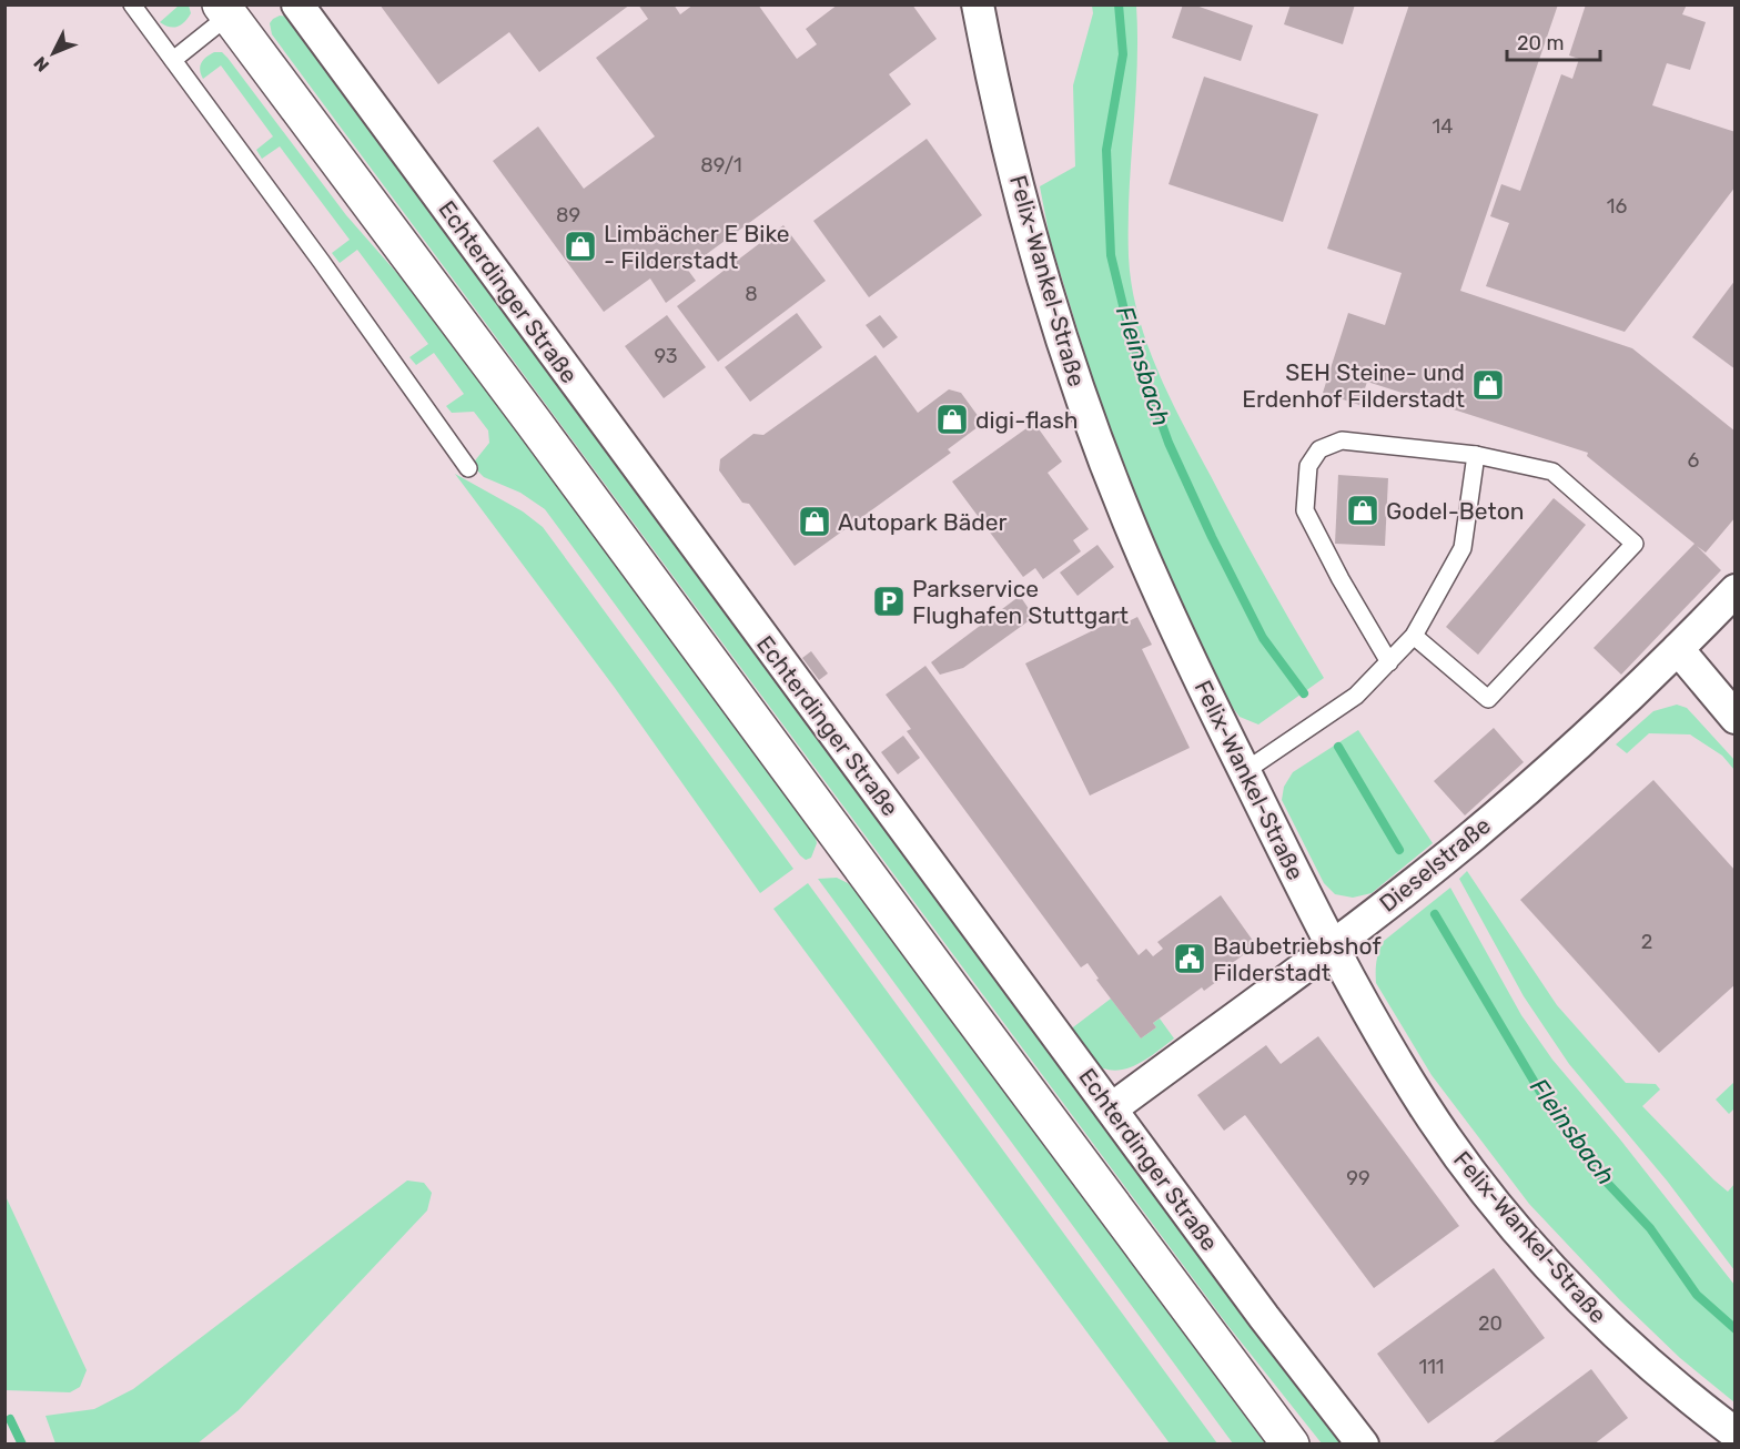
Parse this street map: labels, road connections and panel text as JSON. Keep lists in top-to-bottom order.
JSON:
{
  "streets": {
    "street": ["Felix-Wankel-Straße", "Echterdinger Straße", "Dieselstraße"]
  },
  "crossings": [
    ["Felix-Wankel-Straße", "Dieselstraße"],
    ["Echterdinger Straße", "Dieselstraße"]
  ],
  "water": ["Fleinsbach"],
  "places": {
    "shop": [
      "Limbächer E Bike - Filderstadt",
      "SEH Steine- und Erdenhof Filderstadt",
      "digi-flash",
      "Godel-Beton",
      "Autopark Bäder"
    ],
    "parking": ["Parkservice Flughafen Stuttgart"],
    "public building": ["Baubetriebshof Filderstadt"]
  },
  "house_numbers": [
    "14",
    "89/1",
    "16",
    "89",
    "8",
    "93",
    "6",
    "2",
    "99",
    "20",
    "111"
  ],
  "scale_bar": "20 m",
  "north": "bottom left"
}
